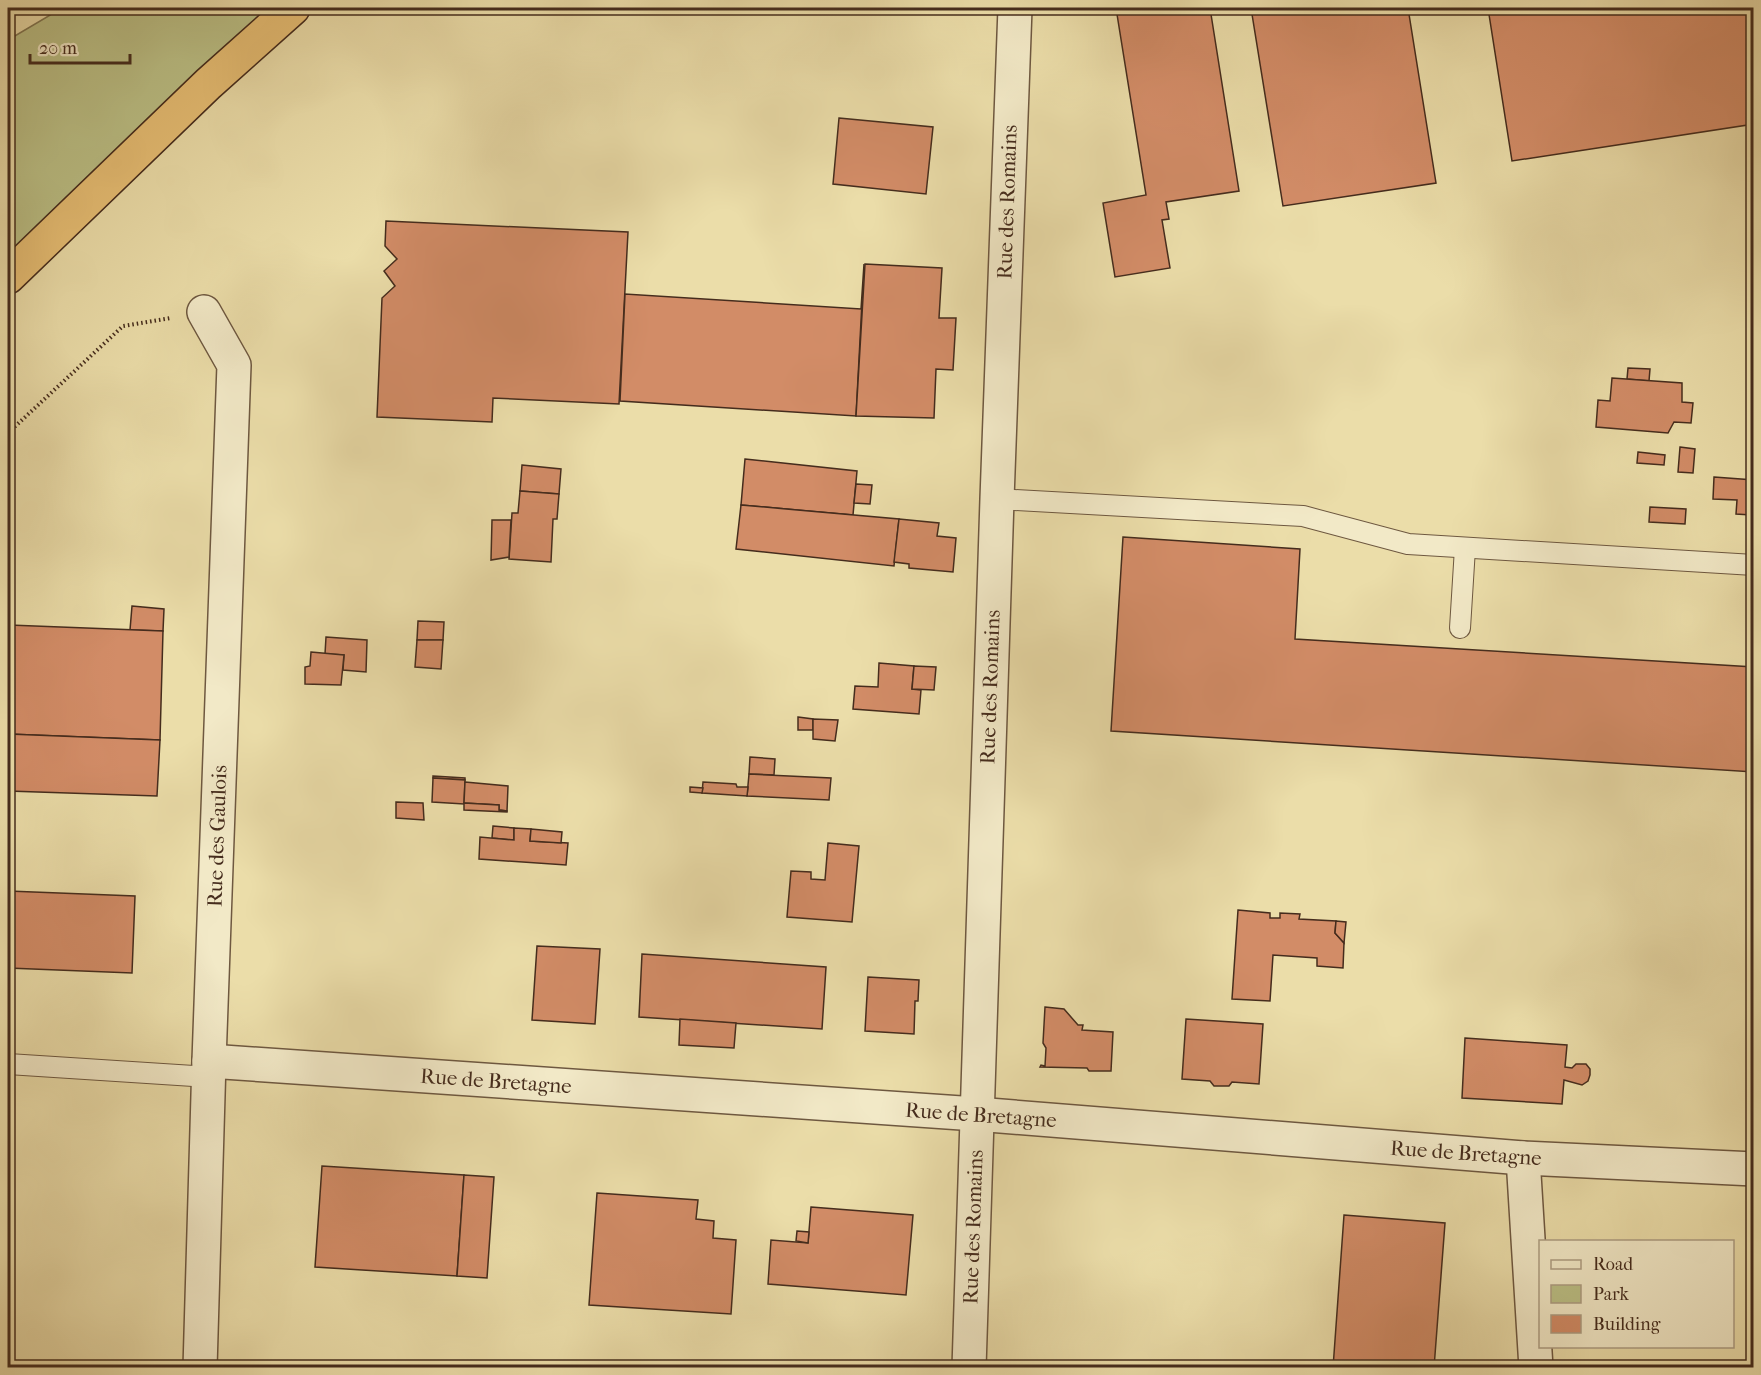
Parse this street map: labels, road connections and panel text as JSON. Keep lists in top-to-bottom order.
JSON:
{
  "streets": {
    "street": ["Rue des Romains", "Rue des Gaulois", "Rue de Bretagne"]
  },
  "crossings": [
    ["Rue des Romains", "Rue de Bretagne"],
    ["Rue des Gaulois", "Rue de Bretagne"]
  ],
  "legend": ["Road", "Park", "Building"],
  "scale_bar": "20 m"
}
